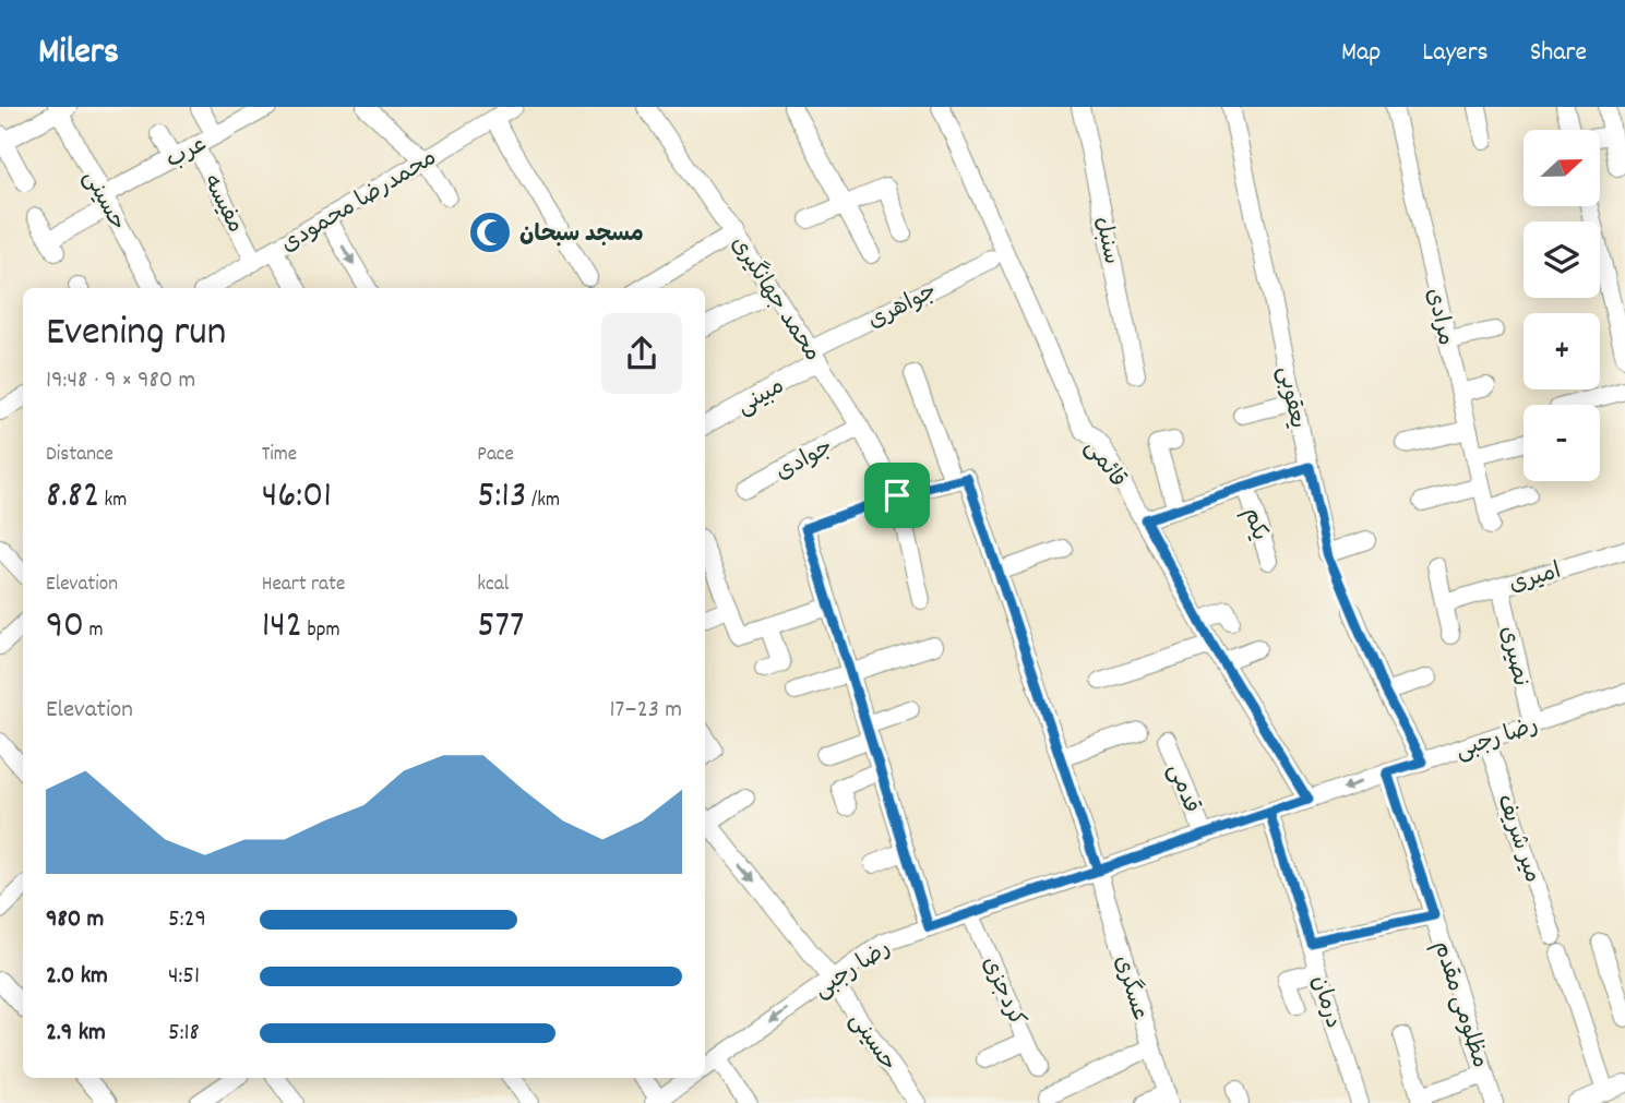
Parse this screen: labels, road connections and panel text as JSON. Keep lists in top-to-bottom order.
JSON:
{
  "streets": {
    "street": [
      "عرب",
      "حسینی",
      "محمدرضا محمودی",
      "مفیسه",
      "سنبل",
      "محمد جهانگیری",
      "جواهری",
      "مرادی",
      "مبینی",
      "یعقوبی",
      "جوادی",
      "قائمی",
      "یکم",
      "امیری",
      "نصیری",
      "رضا رجبی",
      "قدمی",
      "میر شریف",
      "عسگری",
      "کردجزی",
      "درمان",
      "مظلومی مقدم"
    ]
  },
  "crossings": [
    ["عرب", "حسینی"],
    ["عرب", "مفیسه"],
    ["حسینی", "رضا رجبی"],
    ["محمدرضا محمودی", "مفیسه"],
    ["محمد جهانگیری", "جواهری"],
    ["محمد جهانگیری", "مبینی"],
    ["محمد جهانگیری", "جوادی"],
    ["جواهری", "مبینی"],
    ["یعقوبی", "رضا رجبی"],
    ["قائمی", "رضا رجبی"],
    ["امیری", "نصیری"],
    ["نصیری", "رضا رجبی"],
    ["رضا رجبی", "قدمی"],
    ["رضا رجبی", "میر شریف"],
    ["رضا رجبی", "عسگری"],
    ["رضا رجبی", "کردجزی"],
    ["رضا رجبی", "درمان"],
    ["رضا رجبی", "مظلومی مقدم"]
  ],
  "places": {
    "mosque": ["مسجد سبحان"]
  },
  "north": "right",
  "page": {
    "header": "Milers",
    "nav": ["Map", "Layers", "Share"],
    "map_buttons": ["+", "−"],
    "heading": ["Evening run", "19:48 · 9 × 980 m"],
    "stats": [
      ["Distance", "8.82 km"],
      ["Time", "46:01"],
      ["Pace", "5:13 /km"],
      ["Elevation", "90 m"],
      ["Heart rate", "142 bpm"],
      ["kcal", "577"]
    ],
    "chart": ["Elevation", "17–23 m"],
    "list": [
      {
        "name": "980 m",
        "note": "5:29"
      },
      {
        "name": "2.0 km",
        "note": "4:51"
      },
      {
        "name": "2.9 km",
        "note": "5:18"
      }
    ]
  }
}
